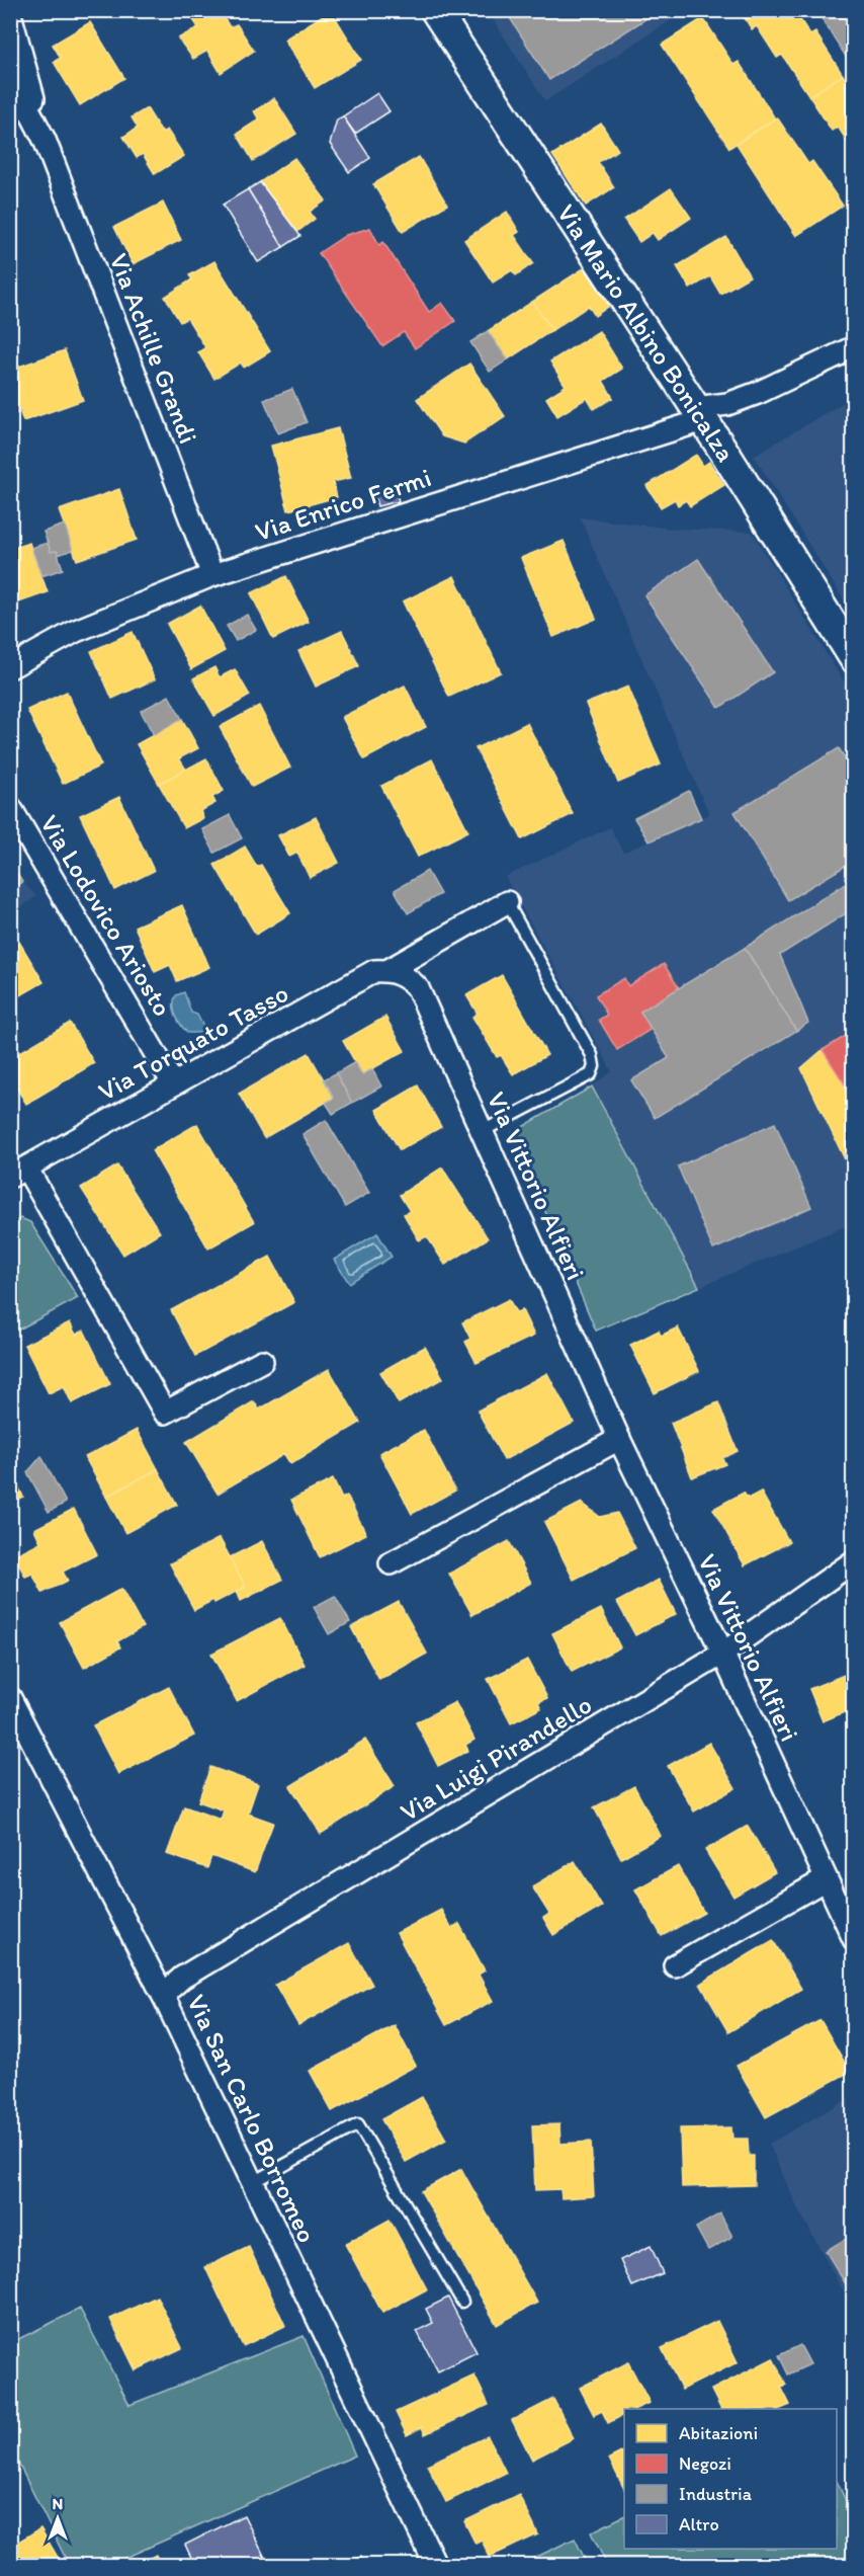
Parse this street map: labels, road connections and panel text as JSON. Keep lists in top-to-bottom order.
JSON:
{
  "streets": {
    "main road": ["Via Mario Albino Bonicalza"],
    "street": [
      "Via Achille Grandi",
      "Via Enrico Fermi",
      "Via Lodovico Ariosto",
      "Via Torquato Tasso",
      "Via Vittorio Alfieri",
      "Via Luigi Pirandello",
      "Via San Carlo Borromeo"
    ]
  },
  "crossings": [
    ["Via Mario Albino Bonicalza", "Via Enrico Fermi"],
    ["Via Achille Grandi", "Via Enrico Fermi"],
    ["Via Lodovico Ariosto", "Via Torquato Tasso"],
    ["Via Torquato Tasso", "Via Vittorio Alfieri"],
    ["Via Vittorio Alfieri", "Via Luigi Pirandello"],
    ["Via Luigi Pirandello", "Via San Carlo Borromeo"]
  ],
  "legend": [
    "Abitazioni",
    "Negozi",
    "Industria",
    "Altro"
  ],
  "north": "top"
}
